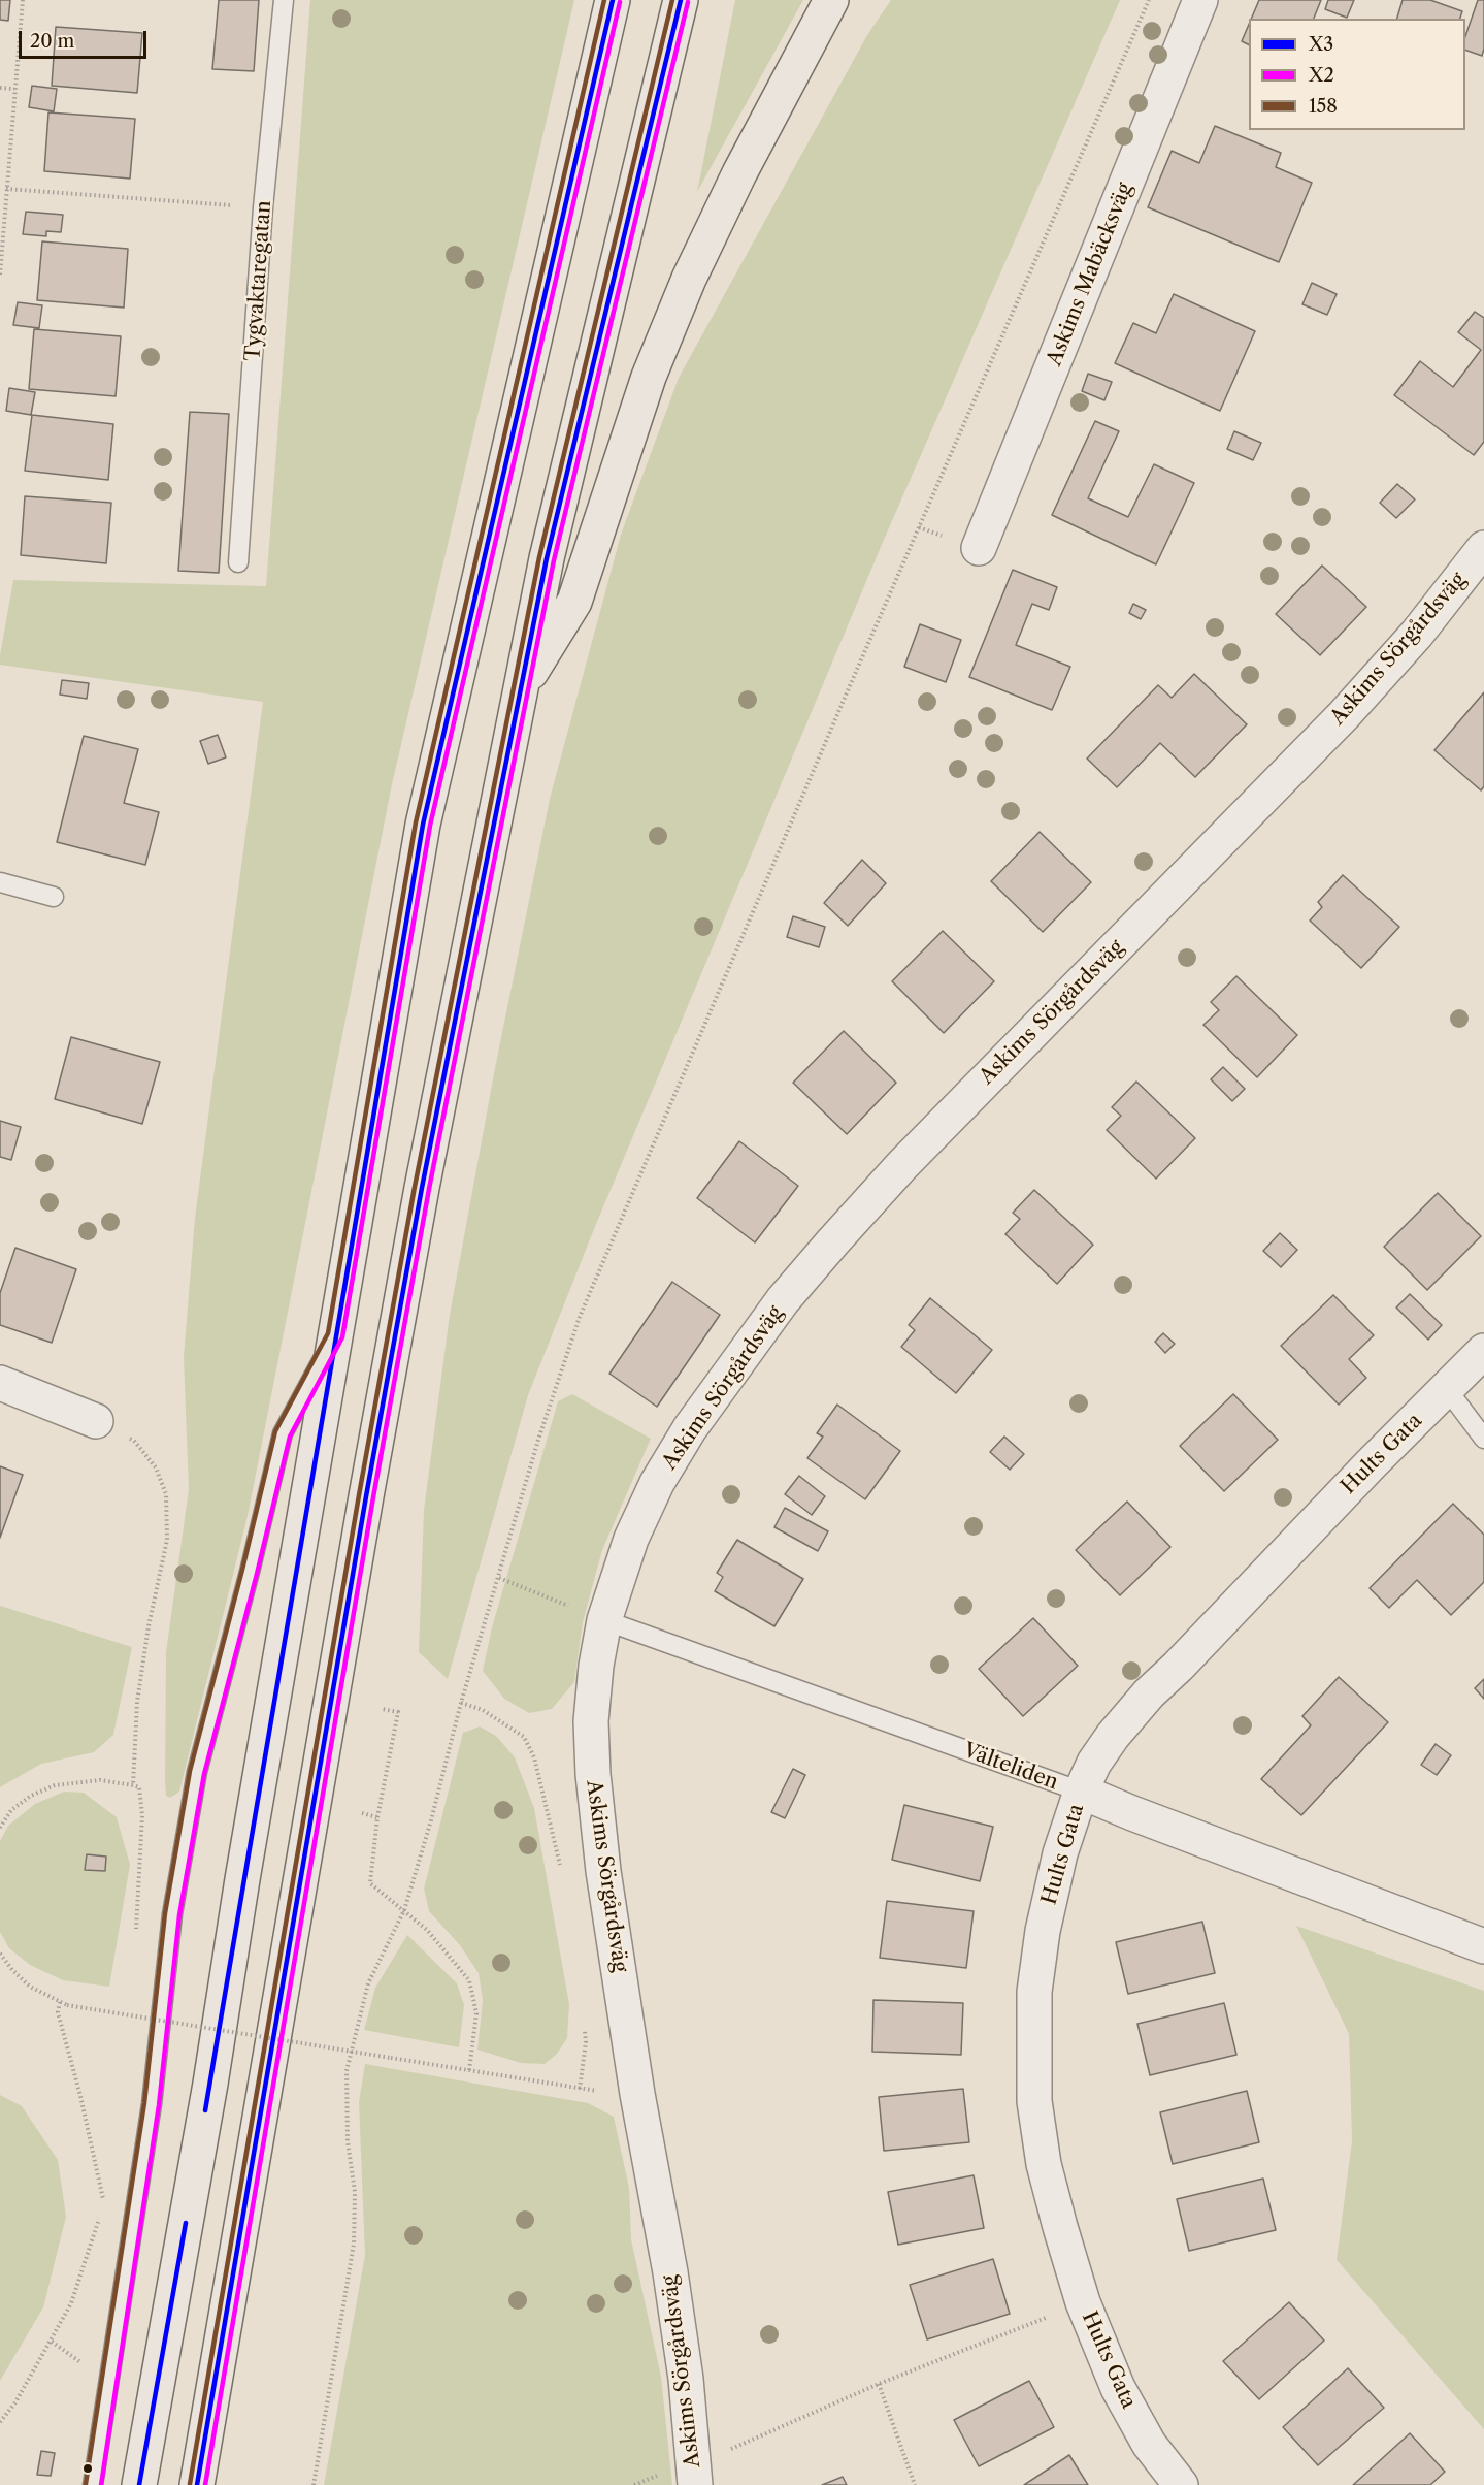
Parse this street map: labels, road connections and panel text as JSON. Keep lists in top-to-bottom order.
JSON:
{
  "streets": {
    "street": [
      "Askims Mabäcksväg",
      "Askims Sörgårdsväg",
      "Hults Gata",
      "Välteliden"
    ],
    "lane": ["Tygvaktaregatan"]
  },
  "crossings": [
    ["Askims Sörgårdsväg", "Välteliden"],
    ["Hults Gata", "Välteliden"]
  ],
  "lines": ["transit line X3", "transit line 158", "transit line X2"],
  "legend": ["X3", "X2", "158"],
  "scale_bar": "20 m"
}
